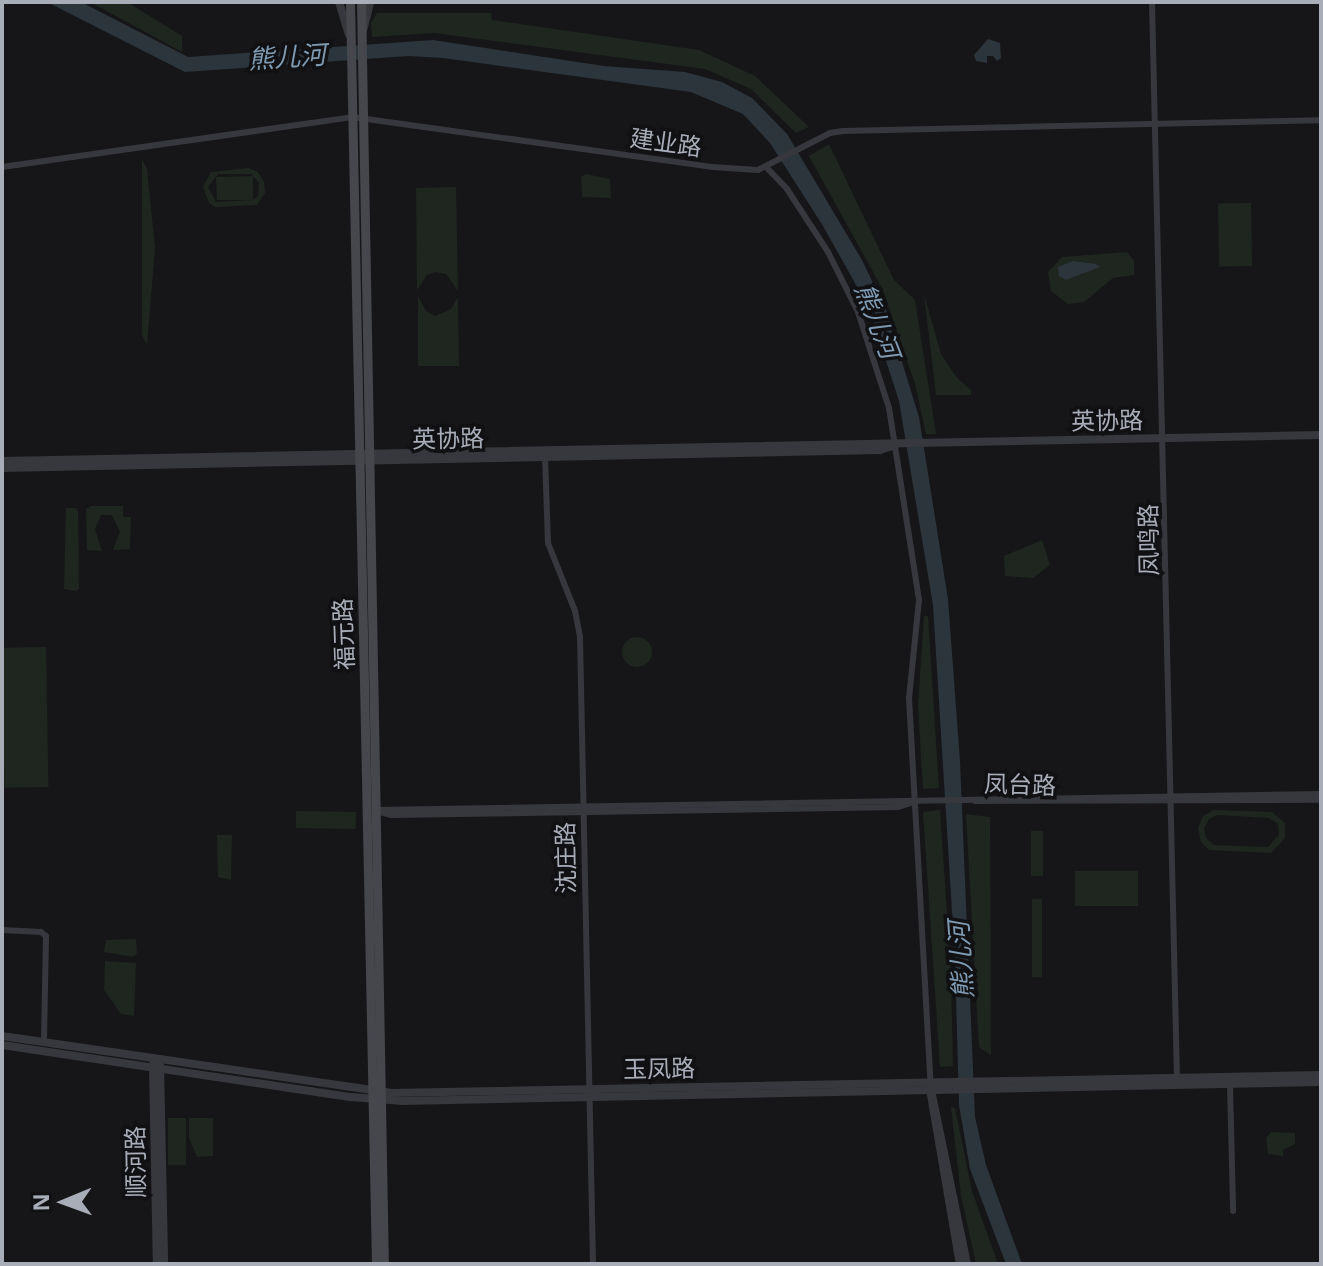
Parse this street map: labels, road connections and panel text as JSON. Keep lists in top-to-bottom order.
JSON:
{
  "streets": {
    "main road": ["福元路"],
    "street": [
      "建业路",
      "英协路",
      "凤鸣路",
      "凤台路",
      "沈庄路",
      "玉凤路",
      "顺河路"
    ]
  },
  "crossings": [
    ["建业路", "福元路"],
    ["英协路", "凤鸣路"],
    ["英协路", "福元路"],
    ["英协路", "沈庄路"],
    ["凤鸣路", "凤台路"],
    ["凤鸣路", "玉凤路"],
    ["福元路", "凤台路"],
    ["福元路", "玉凤路"],
    ["凤台路", "沈庄路"],
    ["沈庄路", "玉凤路"],
    ["玉凤路", "顺河路"]
  ],
  "water": ["熊儿河"],
  "north": "left"
}
